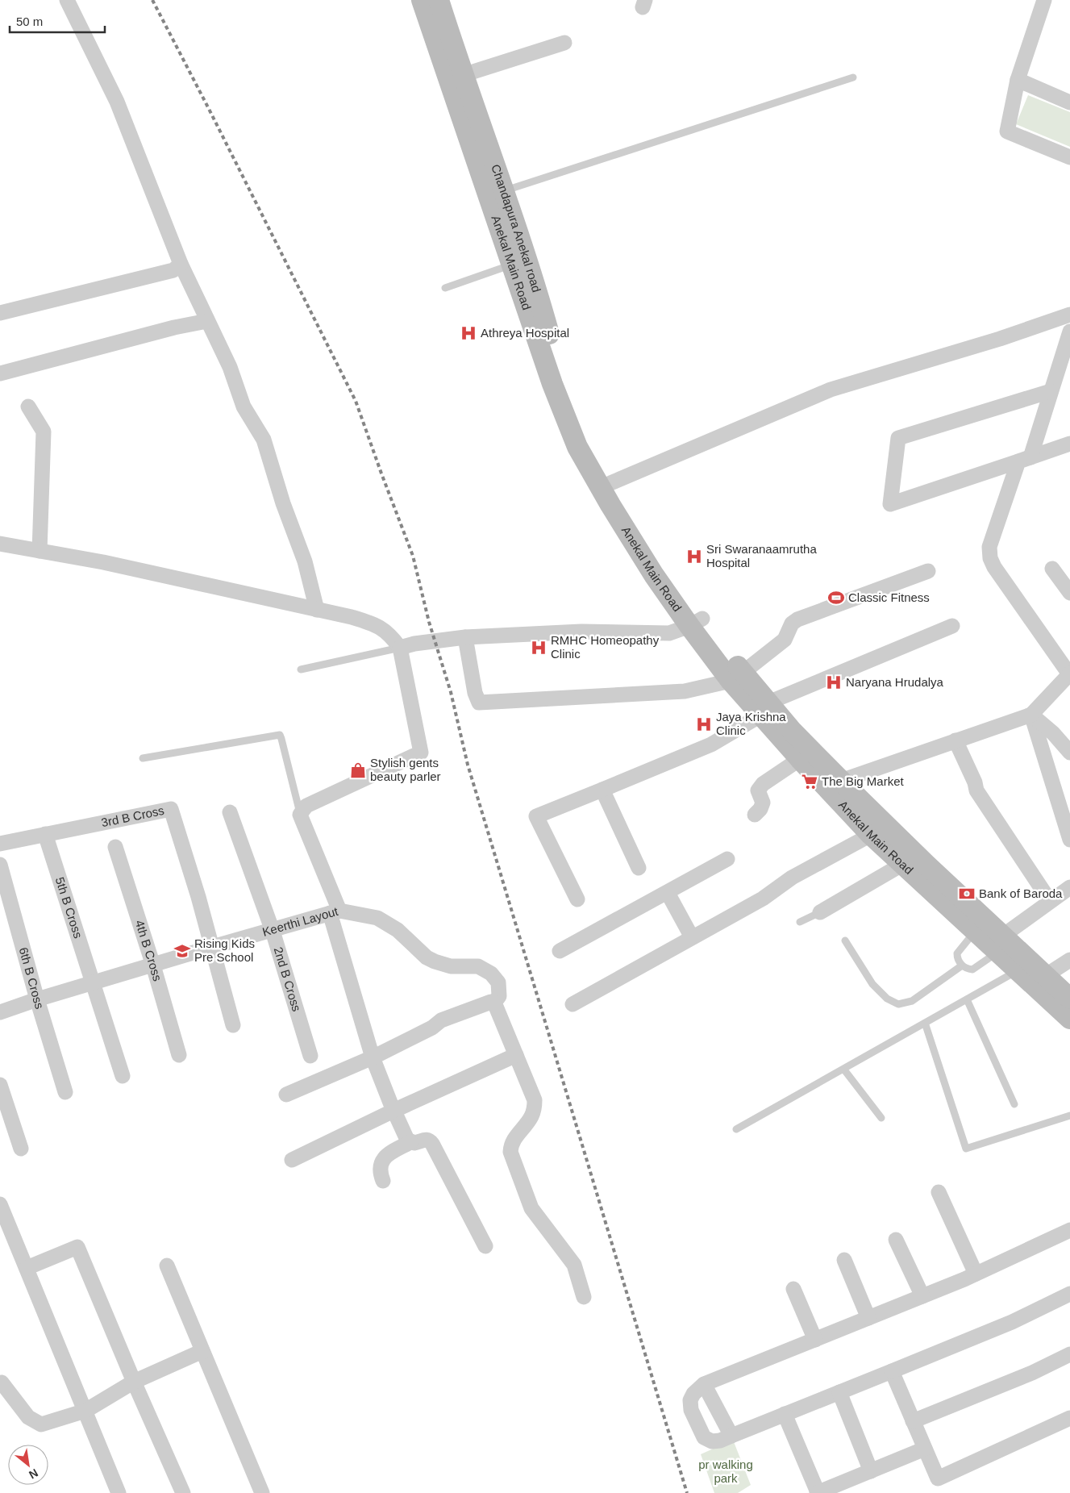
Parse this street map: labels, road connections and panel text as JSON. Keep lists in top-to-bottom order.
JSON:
{
  "streets": {
    "main road": ["Chandapura Anekal road", "Anekal Main Road"],
    "street": [
      "3rd B Cross",
      "5th B Cross",
      "Keerthi Layout",
      "4th B Cross",
      "6th B Cross",
      "2nd B Cross"
    ]
  },
  "crossings": [
    ["Chandapura Anekal road", "Anekal Main Road"],
    ["3rd B Cross", "5th B Cross"],
    ["3rd B Cross", "Keerthi Layout"],
    ["5th B Cross", "Keerthi Layout"],
    ["Keerthi Layout", "4th B Cross"],
    ["Keerthi Layout", "6th B Cross"],
    ["Keerthi Layout", "2nd B Cross"]
  ],
  "parks": ["pr walking park"],
  "places": {
    "hospital": [
      "Athreya Hospital",
      "Sri Swaranaamrutha Hospital",
      "RMHC Homeopathy Clinic",
      "Naryana Hrudalya",
      "Jaya Krishna Clinic"
    ],
    "sports": ["Classic Fitness"],
    "shop": ["Stylish gents beauty parler"],
    "supermarket": ["The Big Market"],
    "bank": ["Bank of Baroda"],
    "school or university": ["Rising Kids Pre School"]
  },
  "scale_bar": "50 m",
  "north": "bottom right"
}
